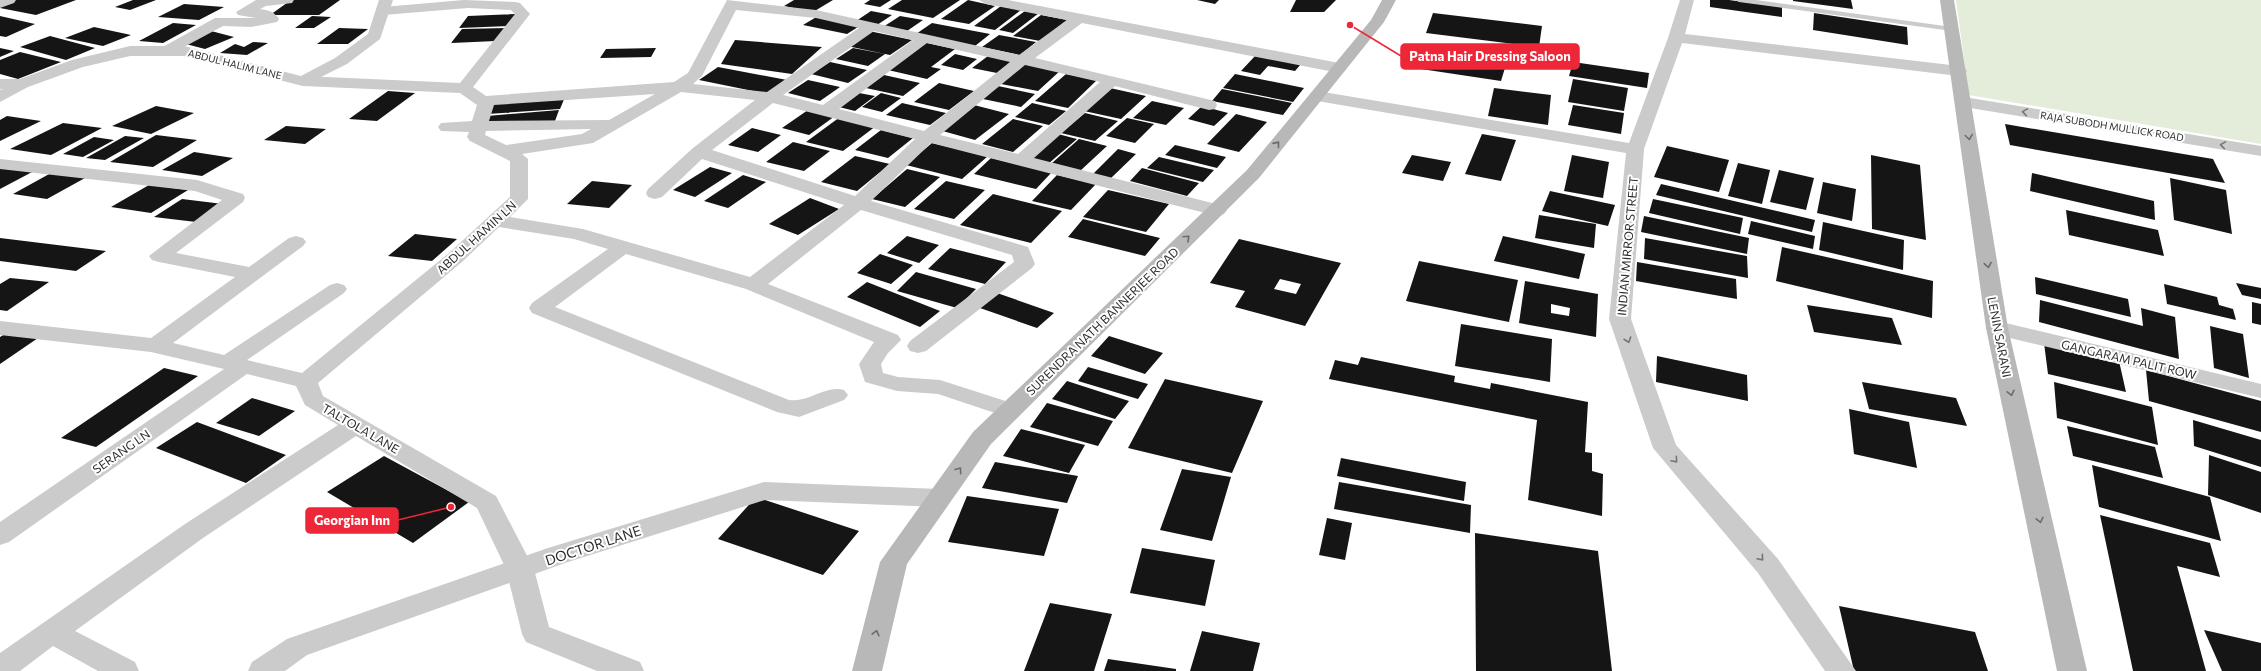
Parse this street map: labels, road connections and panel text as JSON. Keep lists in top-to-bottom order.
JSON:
{
  "streets": {
    "main road": ["SURENDRA NATH BANNERJEE ROAD", "LENIN SARANI"],
    "street": [
      "ABDUL HALIM LANE",
      "RAJA SUBODH MULLICK ROAD",
      "ABDUL HAMIN LN",
      "INDIAN MIRROR STREET",
      "GANGARAM PALIT ROW",
      "TALTOLA LANE",
      "SERANG LN",
      "DOCTOR LANE"
    ]
  },
  "crossings": [
    ["RAJA SUBODH MULLICK ROAD", "LENIN SARANI"],
    ["ABDUL HAMIN LN", "TALTOLA LANE"],
    ["SURENDRA NATH BANNERJEE ROAD", "DOCTOR LANE"],
    ["LENIN SARANI", "GANGARAM PALIT ROW"],
    ["TALTOLA LANE", "DOCTOR LANE"]
  ],
  "one_way": [
    "RAJA SUBODH MULLICK ROAD",
    "INDIAN MIRROR STREET",
    "SURENDRA NATH BANNERJEE ROAD",
    "LENIN SARANI"
  ],
  "places": ["Patna Hair Dressing Saloon", "Georgian Inn"]
}
